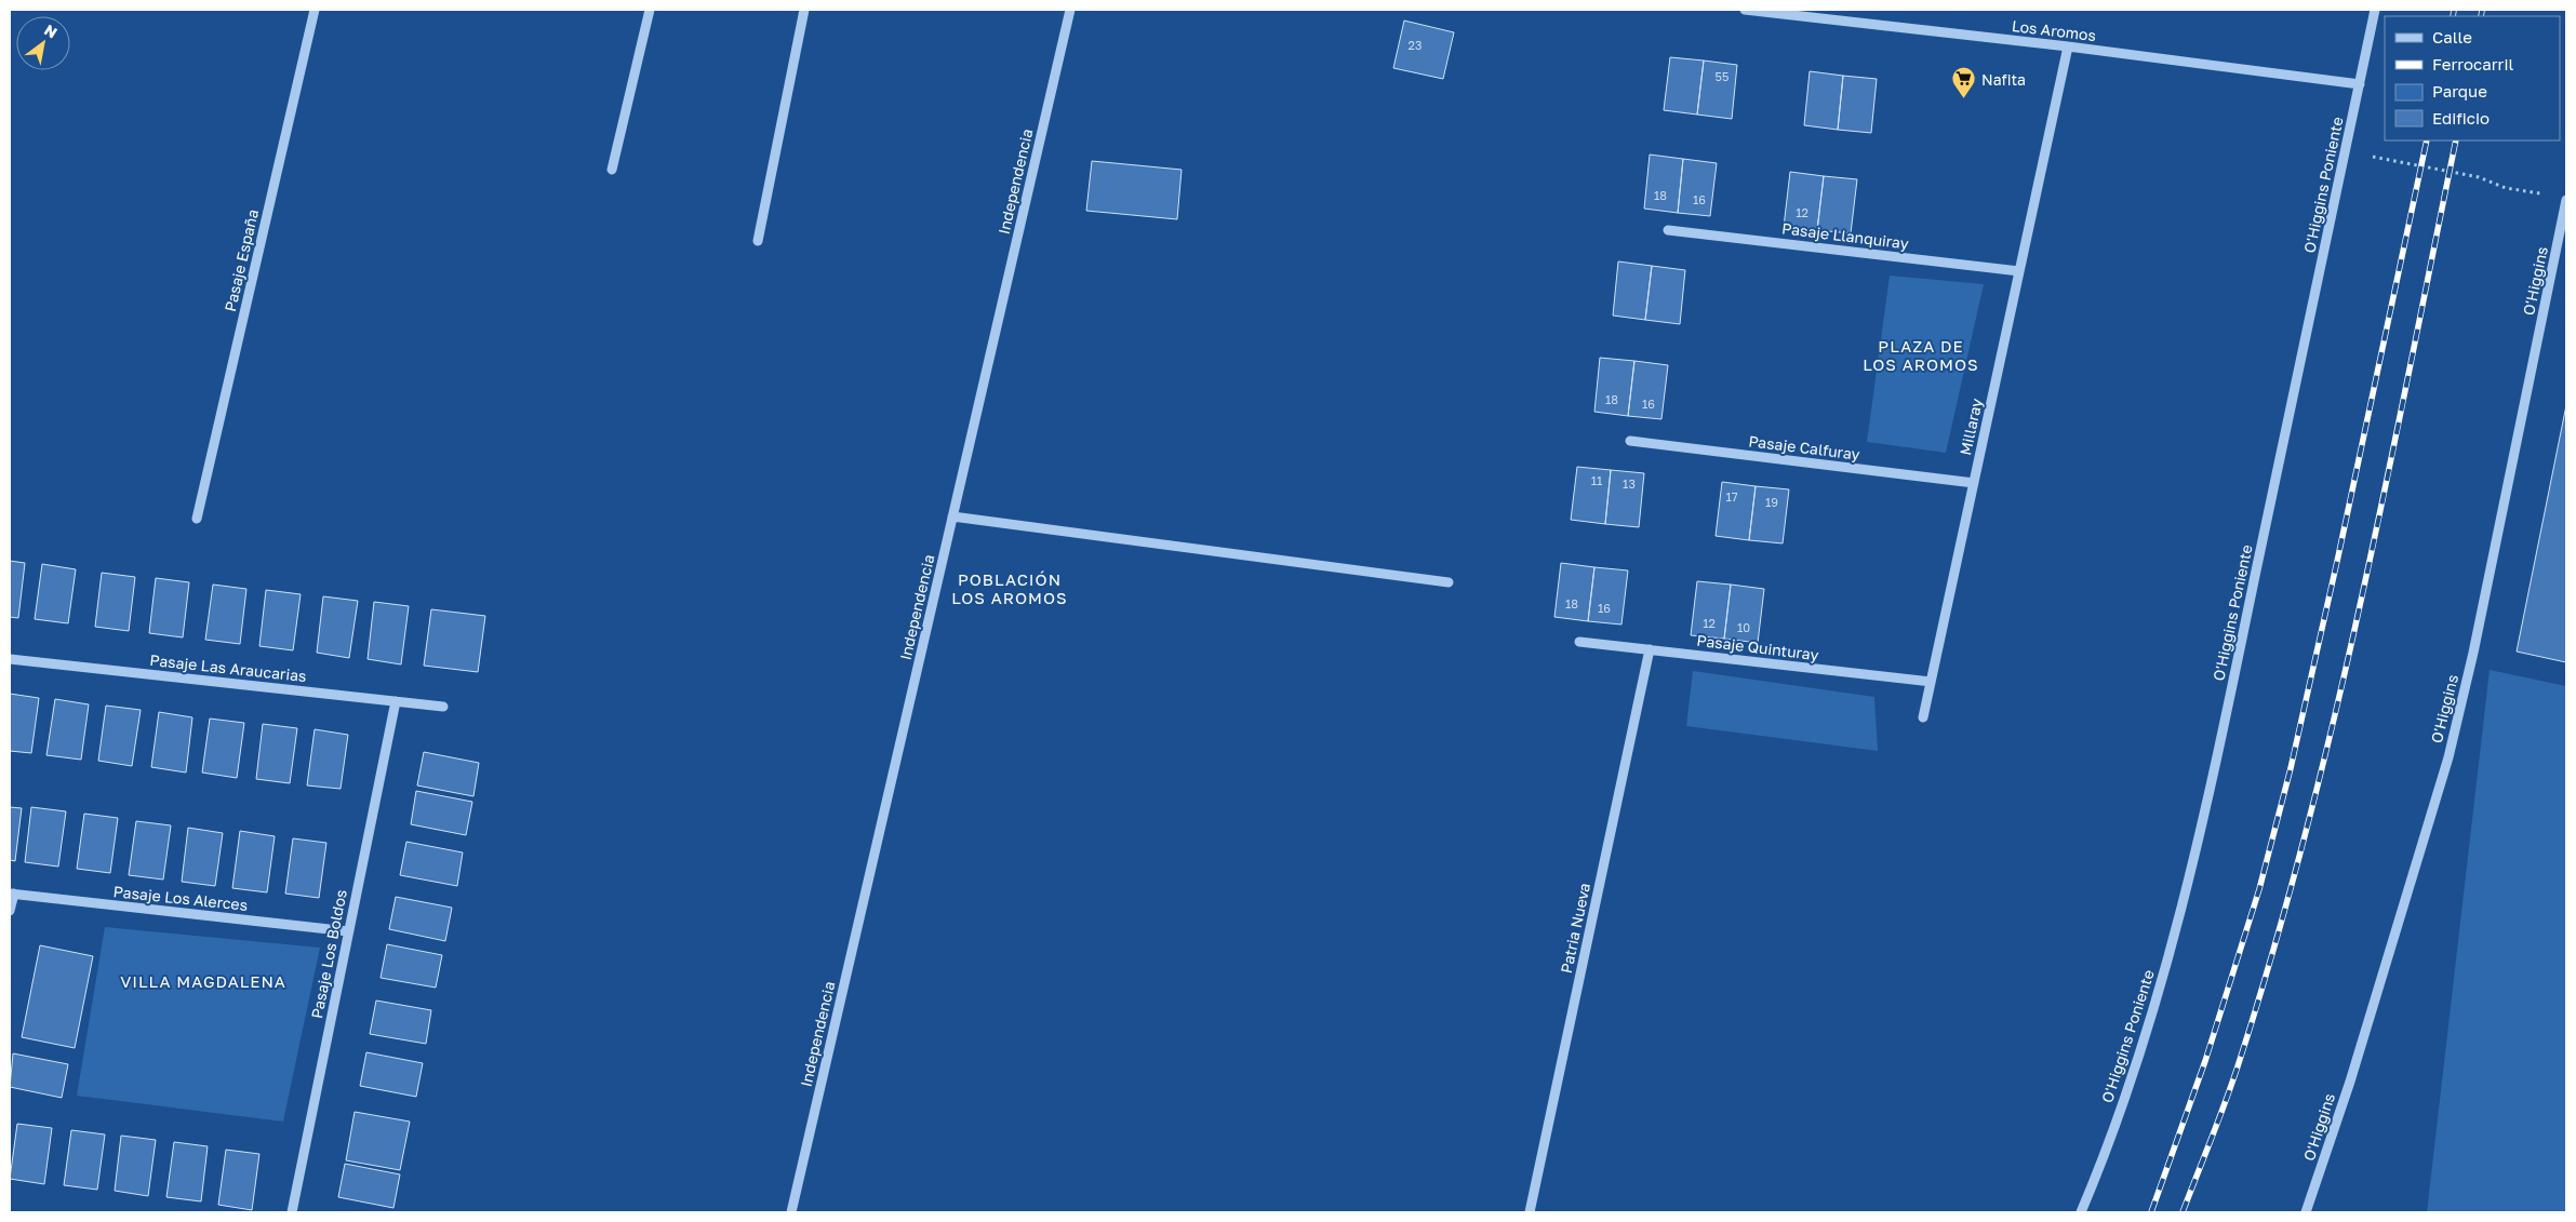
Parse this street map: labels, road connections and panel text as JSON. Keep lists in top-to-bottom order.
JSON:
{
  "streets": {
    "street": [
      "Los Aromos",
      "Independencia",
      "O'Higgins Poniente",
      "Pasaje Llanquiray",
      "Pasaje España",
      "O'Higgins",
      "Millaray",
      "Pasaje Calfuray",
      "Pasaje Quinturay",
      "Pasaje Las Araucarias",
      "Pasaje Los Alerces",
      "Patria Nueva",
      "Pasaje Los Boldos"
    ]
  },
  "crossings": [
    ["Los Aromos", "O'Higgins Poniente"],
    ["Los Aromos", "Millaray"],
    ["Pasaje Llanquiray", "Millaray"],
    ["Millaray", "Pasaje Calfuray"],
    ["Millaray", "Pasaje Quinturay"],
    ["Pasaje Quinturay", "Patria Nueva"],
    ["Pasaje Las Araucarias", "Pasaje Los Boldos"],
    ["Pasaje Los Alerces", "Pasaje Los Boldos"]
  ],
  "districts": ["PLAZA DE LOS AROMOS", "POBLACIÓN LOS AROMOS", "VILLA MAGDALENA"],
  "places": {
    "supermarket": ["Nafita"]
  },
  "house_numbers": [
    "23",
    "55",
    "18",
    "16",
    "12",
    "18",
    "16",
    "11",
    "13",
    "17",
    "19",
    "18",
    "16",
    "12",
    "10"
  ],
  "legend": [
    "Calle",
    "Ferrocarril",
    "Parque",
    "Edificio"
  ],
  "north": "top right"
}
